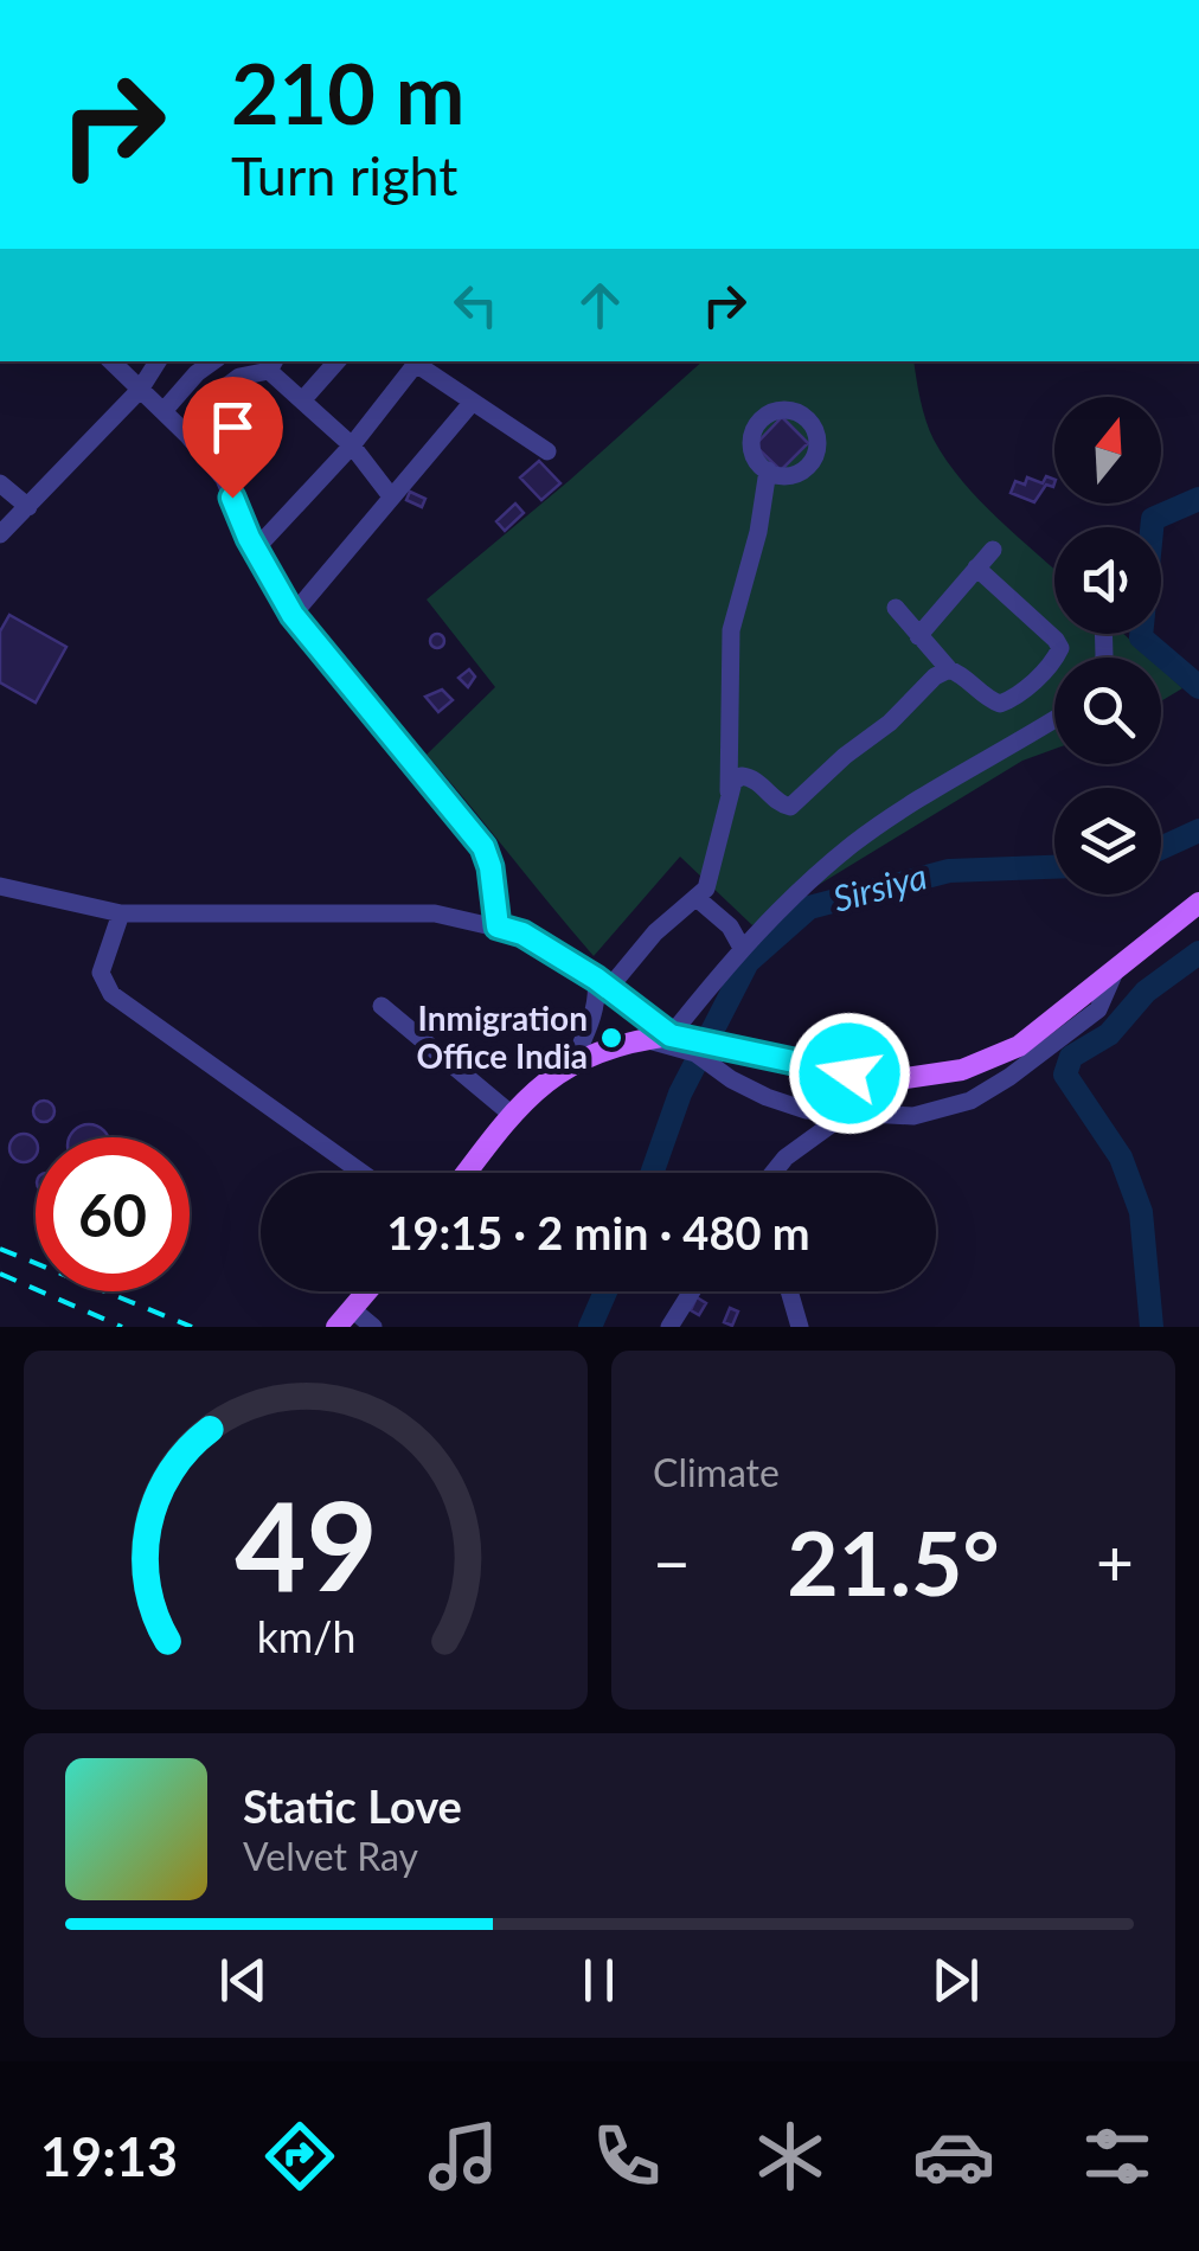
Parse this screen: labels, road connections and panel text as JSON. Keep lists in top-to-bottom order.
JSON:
{
  "water": ["Sirsiya"],
  "places": ["Inmigration Office India"],
  "north": "top",
  "page": {
    "turn": ["210 m", "Turn right"],
    "limit": "60",
    "trip": "19:15 · 2 min · 480 m",
    "tile": "Climate",
    "heat": ["−", "21.5°", "+"],
    "song": ["Static Love", "Velvet Ray"],
    "tabs": "19:13",
    "gauge": ["49", "km/h"]
  }
}
